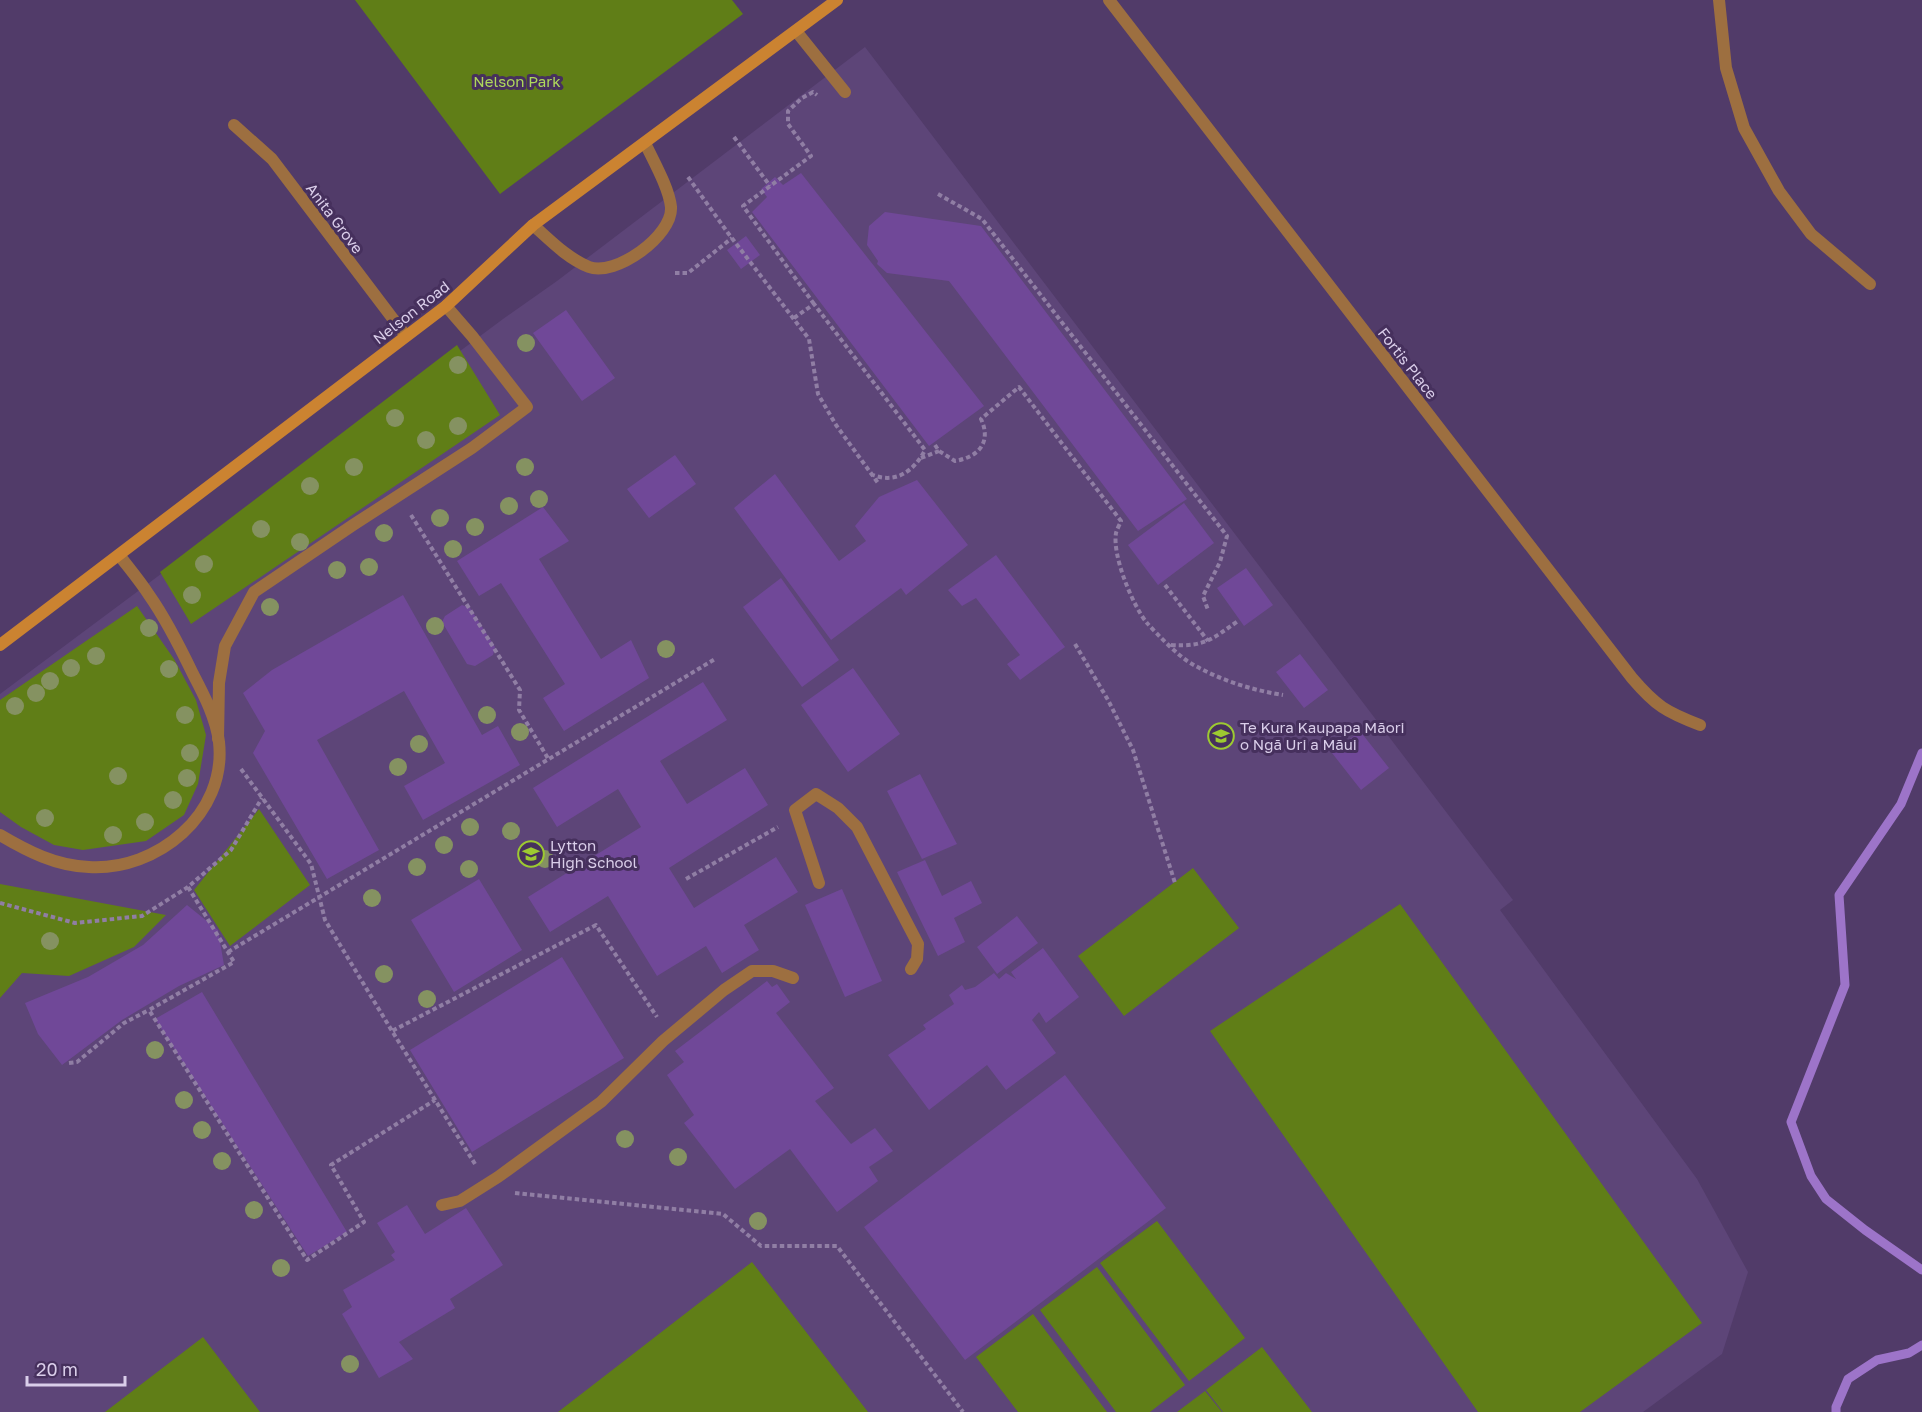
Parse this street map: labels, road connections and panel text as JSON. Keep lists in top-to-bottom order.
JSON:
{
  "streets": {
    "street": ["Anita Grove", "Nelson Road", "Fortis Place"]
  },
  "crossings": [
    ["Anita Grove", "Nelson Road"]
  ],
  "parks": ["Nelson Park"],
  "places": {
    "school or university": ["Te Kura Kaupapa Māori o Ngā Uri a Māui", "Lytton High School"]
  },
  "scale_bar": "20 m"
}
